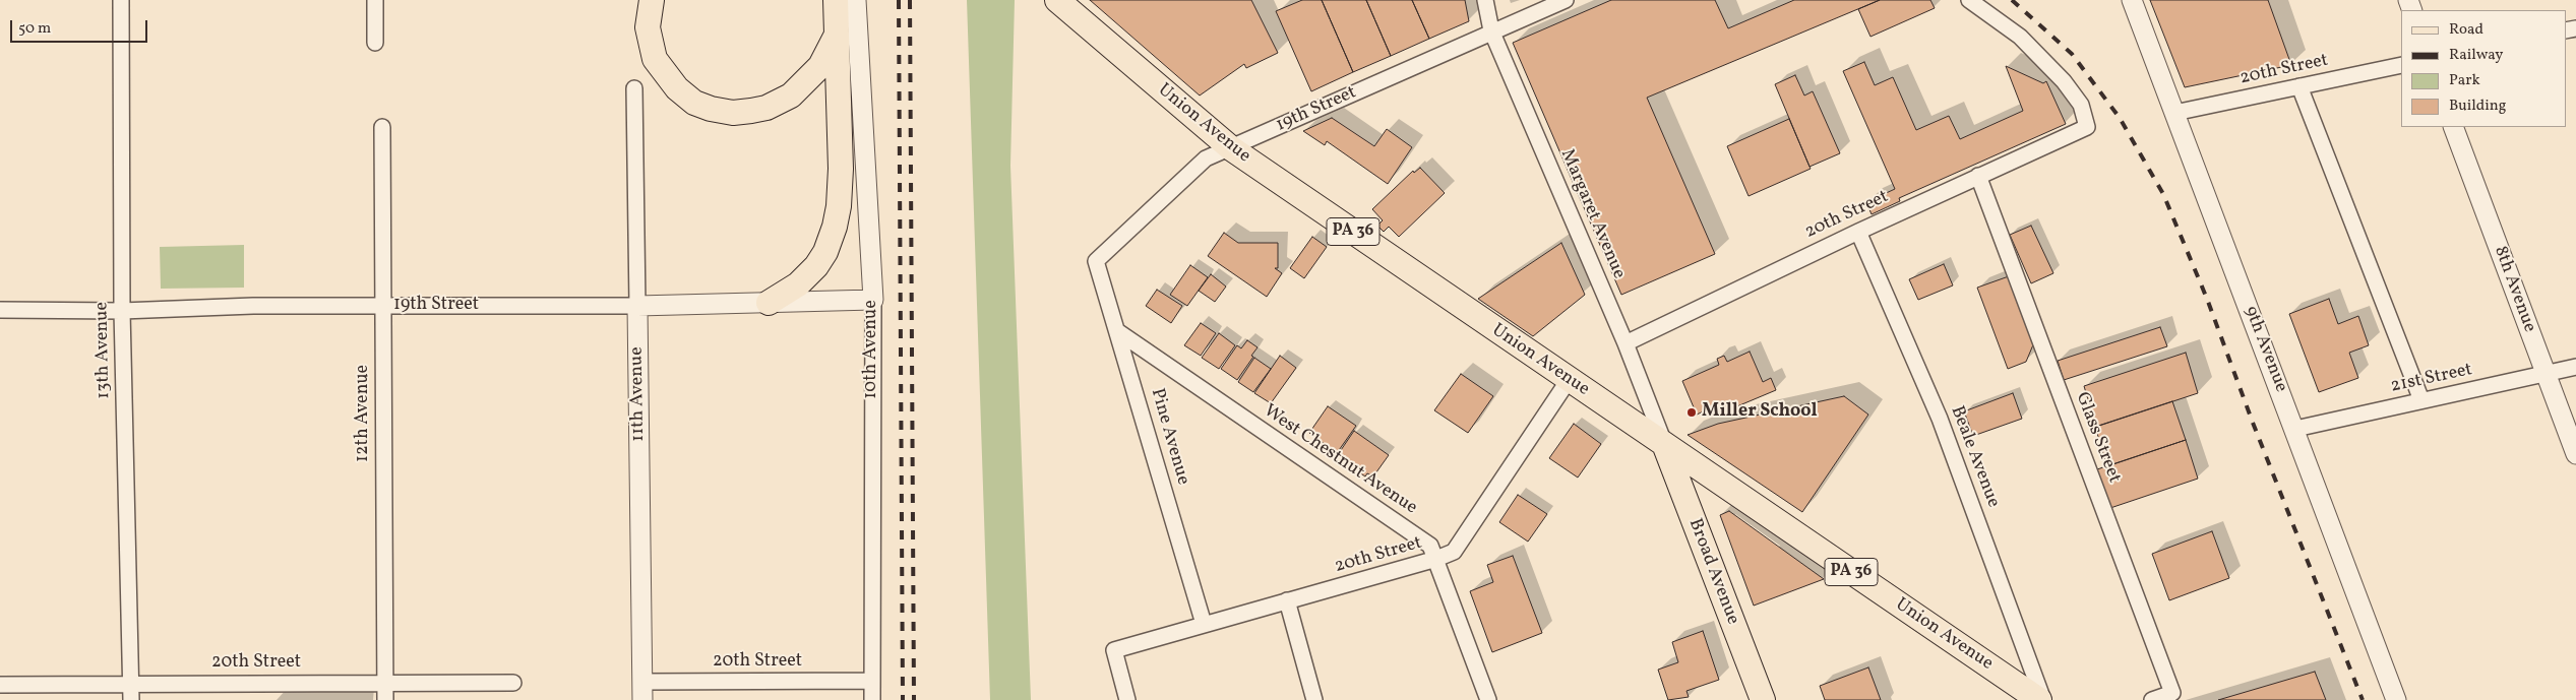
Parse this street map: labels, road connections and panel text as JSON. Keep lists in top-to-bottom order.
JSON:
{
  "streets": {
    "main road": ["Union Avenue", "PA 36", "Broad Avenue"],
    "street": [
      "20th Street",
      "19th Street",
      "Margaret Avenue",
      "8th Avenue",
      "10th Avenue",
      "9th Avenue",
      "13th Avenue",
      "21st Street",
      "11th Avenue",
      "12th Avenue",
      "Pine Avenue",
      "Glass Street",
      "Beale Avenue",
      "West Chestnut Avenue"
    ]
  },
  "crossings": [
    ["20th Street", "Union Avenue"],
    ["20th Street", "Margaret Avenue"],
    ["20th Street", "10th Avenue"],
    ["20th Street", "9th Avenue"],
    ["20th Street", "13th Avenue"],
    ["20th Street", "11th Avenue"],
    ["20th Street", "12th Avenue"],
    ["20th Street", "Pine Avenue"],
    ["20th Street", "Glass Street"],
    ["20th Street", "Beale Avenue"],
    ["20th Street", "West Chestnut Avenue"],
    ["19th Street", "Union Avenue"],
    ["19th Street", "Margaret Avenue"],
    ["19th Street", "10th Avenue"],
    ["19th Street", "13th Avenue"],
    ["19th Street", "11th Avenue"],
    ["19th Street", "12th Avenue"],
    ["19th Street", "Pine Avenue"],
    ["Union Avenue", "Margaret Avenue"],
    ["Union Avenue", "Broad Avenue"],
    ["Margaret Avenue", "Broad Avenue"],
    ["8th Avenue", "21st Street"],
    ["9th Avenue", "21st Street"],
    ["Pine Avenue", "West Chestnut Avenue"]
  ],
  "places": ["Miller School"],
  "legend": [
    "Road",
    "Railway",
    "Park",
    "Building"
  ],
  "scale_bar": "50 m"
}
